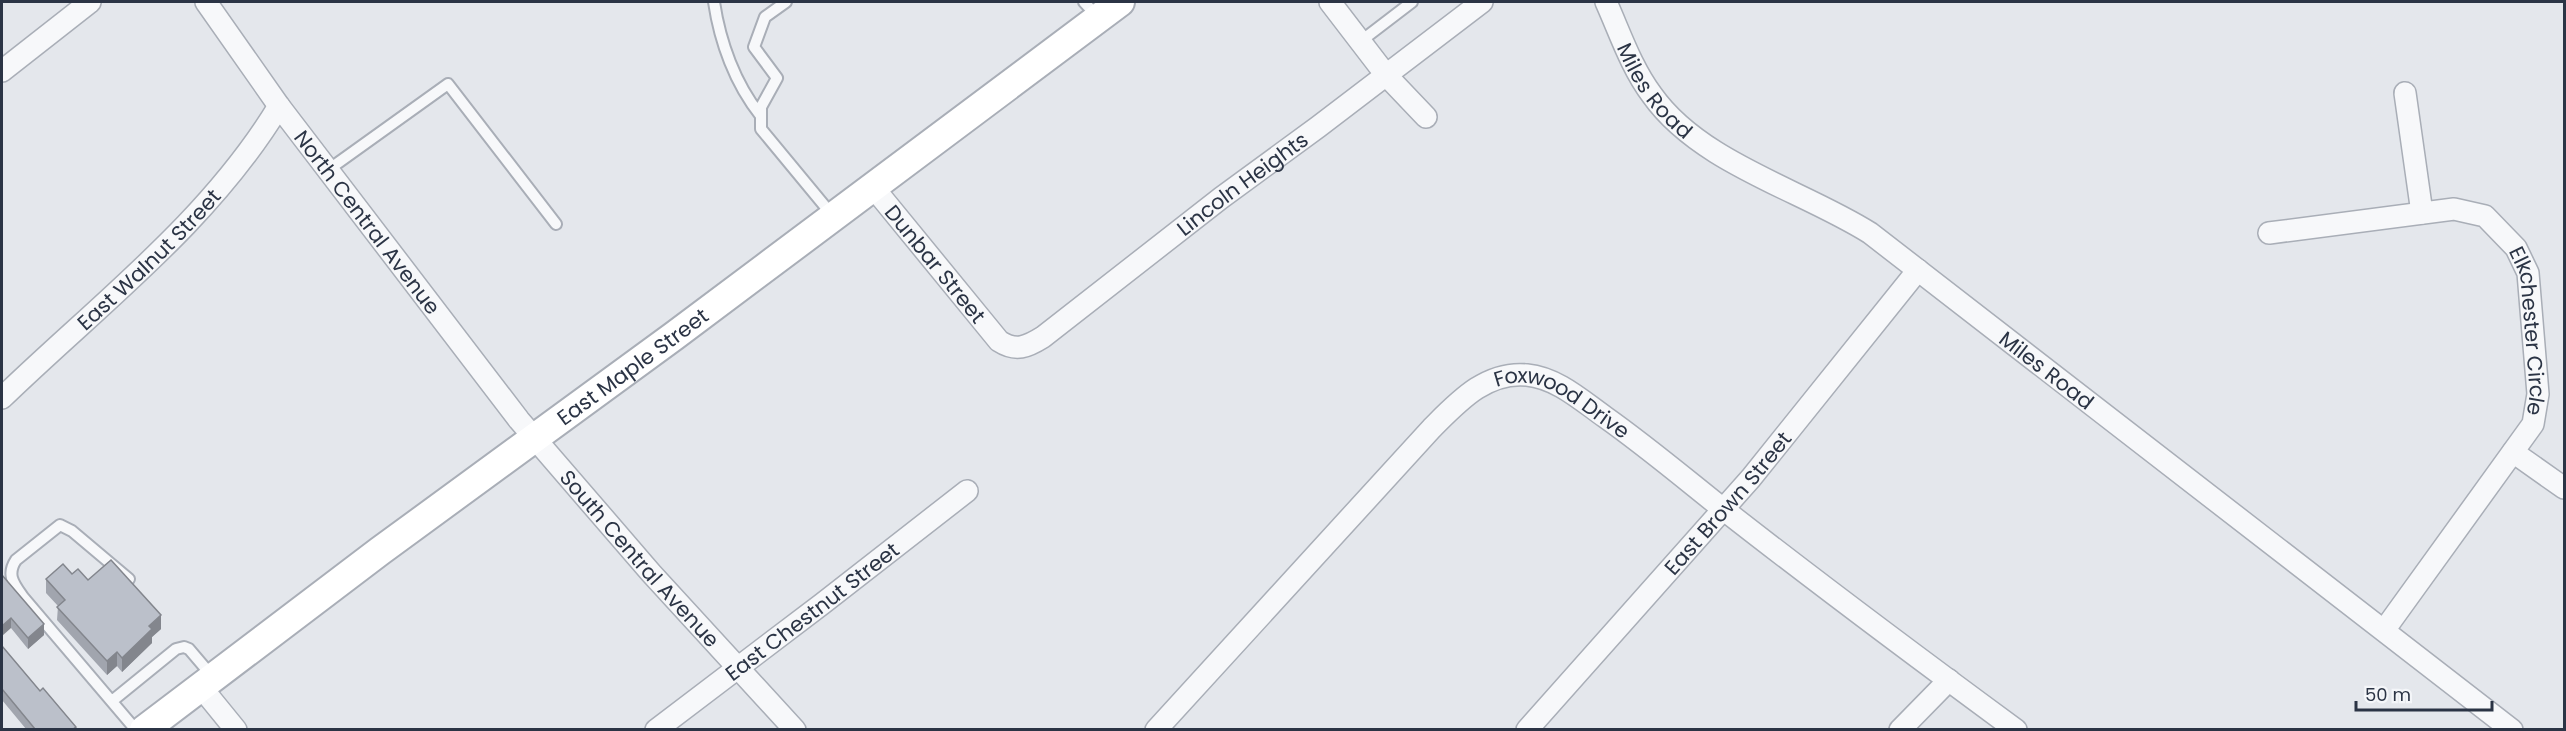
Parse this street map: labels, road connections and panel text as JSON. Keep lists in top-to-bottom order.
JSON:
{
  "streets": {
    "main road": ["East Maple Street"],
    "street": [
      "Miles Road",
      "Lincoln Heights",
      "North Central Avenue",
      "East Walnut Street",
      "Dunbar Street",
      "Elkchester Circle",
      "Foxwood Drive",
      "East Brown Street",
      "South Central Avenue",
      "East Chestnut Street"
    ]
  },
  "crossings": [
    ["Miles Road", "Elkchester Circle"],
    ["Miles Road", "East Brown Street"],
    ["Lincoln Heights", "Dunbar Street"],
    ["North Central Avenue", "East Walnut Street"],
    ["North Central Avenue", "East Maple Street"],
    ["North Central Avenue", "South Central Avenue"],
    ["Dunbar Street", "East Maple Street"],
    ["East Maple Street", "South Central Avenue"],
    ["Foxwood Drive", "East Brown Street"],
    ["South Central Avenue", "East Chestnut Street"]
  ],
  "scale_bar": "50 m"
}
